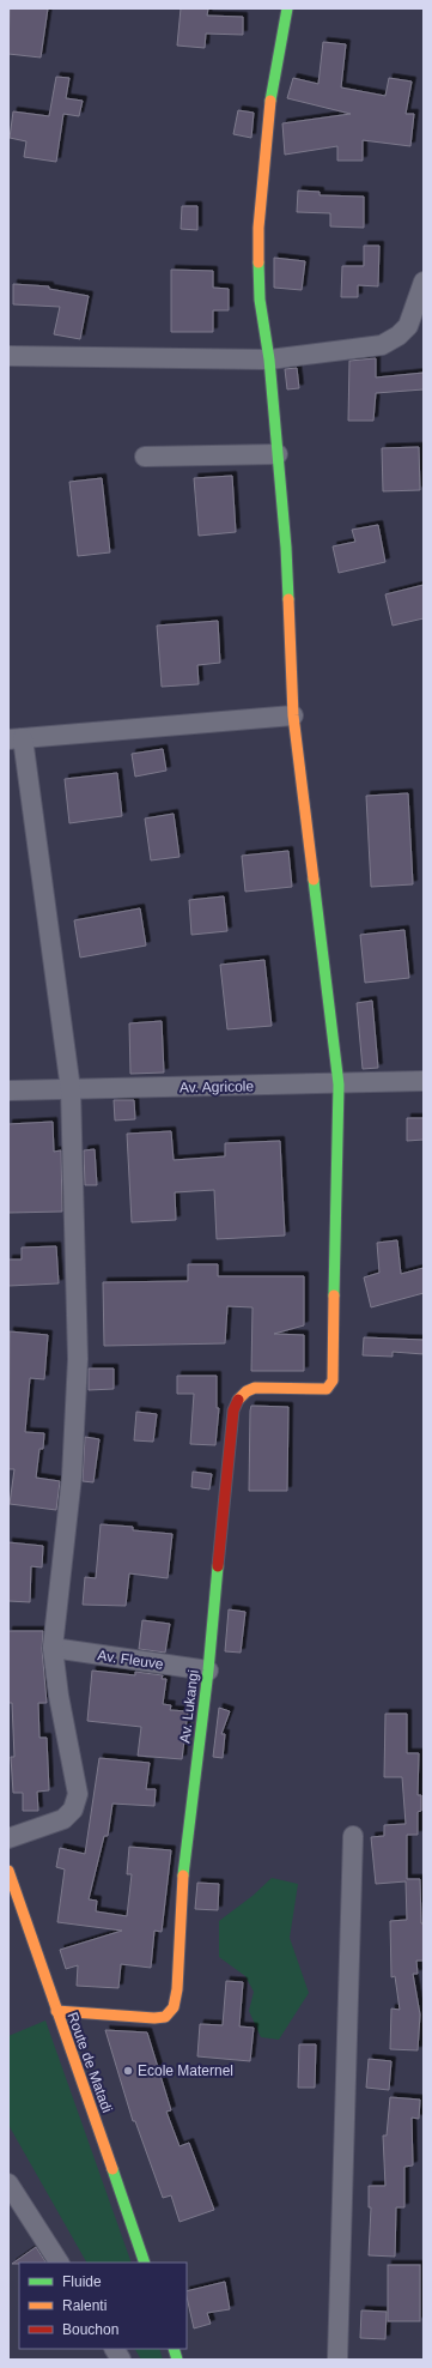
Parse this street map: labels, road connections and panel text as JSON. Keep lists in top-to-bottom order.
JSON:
{
  "streets": {
    "street": [
      "Av. Agricole",
      "Av. Fleuve",
      "Av. Lukangi",
      "Route de Matadi"
    ]
  },
  "crossings": [
    ["Av. Agricole", "Av. Lukangi"],
    ["Av. Fleuve", "Av. Lukangi"],
    ["Av. Lukangi", "Route de Matadi"]
  ],
  "places": ["Ecole Maternel"],
  "legend": ["Fluide", "Ralenti", "Bouchon"]
}
